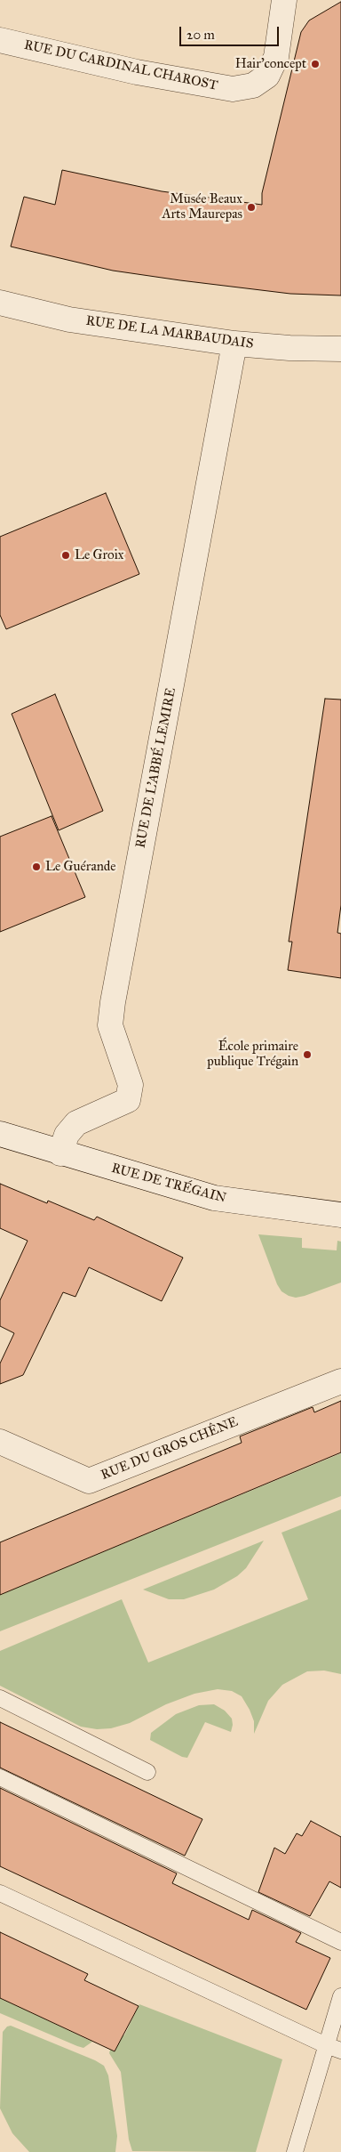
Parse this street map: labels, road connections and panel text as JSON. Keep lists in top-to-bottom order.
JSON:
{
  "streets": {
    "street": [
      "RUE DU CARDINAL CHAROST",
      "RUE DE LA MARBAUDAIS",
      "RUE DE L'ABBÉ LEMIRE",
      "RUE DE TRÉGAIN",
      "RUE DU GROS CHÊNE"
    ]
  },
  "crossings": [
    ["RUE DE LA MARBAUDAIS", "RUE DE L'ABBÉ LEMIRE"],
    ["RUE DE L'ABBÉ LEMIRE", "RUE DE TRÉGAIN"]
  ],
  "places": [
    "Hair'concept",
    "Musée Beaux Arts Maurepas",
    "Le Groix",
    "Le Guérande",
    "École primaire publique Trégain"
  ],
  "scale_bar": "20 m"
}
